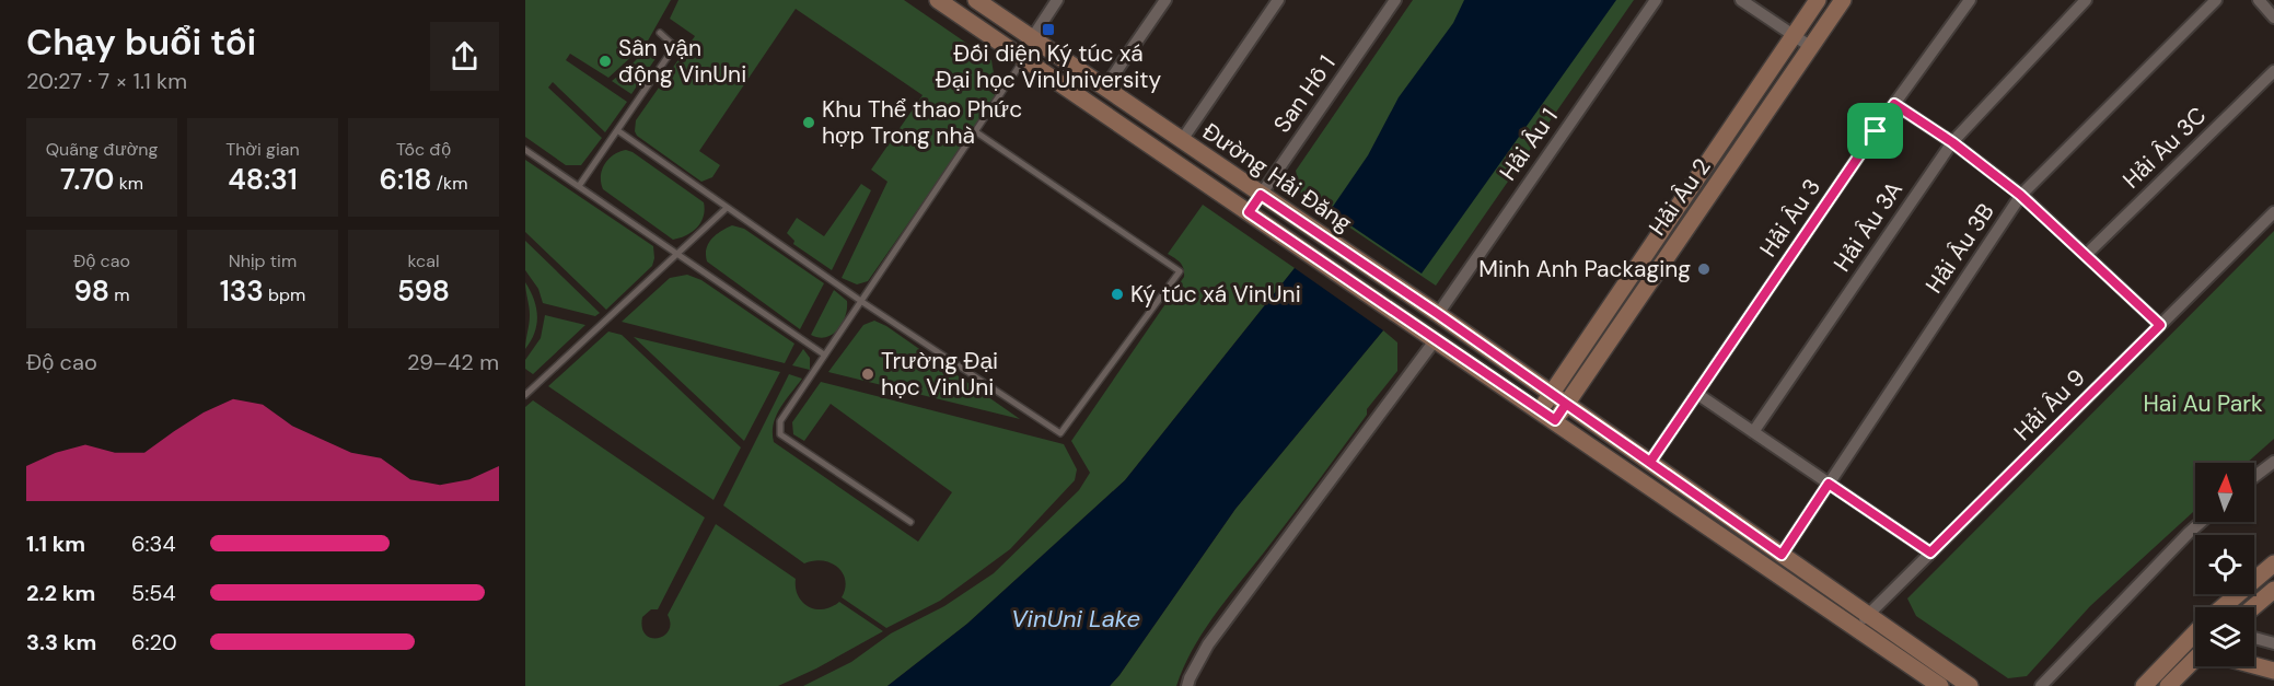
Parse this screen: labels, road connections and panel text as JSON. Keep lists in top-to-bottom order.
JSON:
{
  "streets": {
    "street": [
      "San Hô 1",
      "Hải Âu 1",
      "Hải Âu 3C",
      "Đường Hải Đăng",
      "Hải Âu 2",
      "Hải Âu 3",
      "Hải Âu 3A",
      "Hải Âu 3B",
      "Hải Âu 9"
    ]
  },
  "crossings": [
    ["San Hô 1", "Đường Hải Đăng"],
    ["Hải Âu 1", "Đường Hải Đăng"],
    ["Đường Hải Đăng", "Hải Âu 2"],
    ["Đường Hải Đăng", "Hải Âu 3"],
    ["Đường Hải Đăng", "Hải Âu 3B"],
    ["Đường Hải Đăng", "Hải Âu 9"]
  ],
  "water": ["VinUni Lake"],
  "parks": ["Hai Au Park"],
  "places": {
    "transit": ["Đối diện Ký túc xá Đại học VinUniversity"],
    "other": [
      "Sân vận động VinUni",
      "Khu Thể thao Phức hợp Trong nhà",
      "Minh Anh Packaging",
      "Ký túc xá VinUni",
      "Trường Đại học VinUni"
    ]
  },
  "north": "top",
  "page": {
    "heading": ["Chạy buổi tối", "20:27 · 7 × 1.1 km"],
    "stats": [
      ["Quãng đường", "7.70 km"],
      ["Thời gian", "48:31"],
      ["Tốc độ", "6:18 /km"],
      ["Độ cao", "98 m"],
      ["Nhịp tim", "133 bpm"],
      ["kcal", "598"]
    ],
    "chart": ["Độ cao", "29–42 m"],
    "list": [
      {
        "name": "1.1 km",
        "note": "6:34"
      },
      {
        "name": "2.2 km",
        "note": "5:54"
      },
      {
        "name": "3.3 km",
        "note": "6:20"
      }
    ]
  }
}
